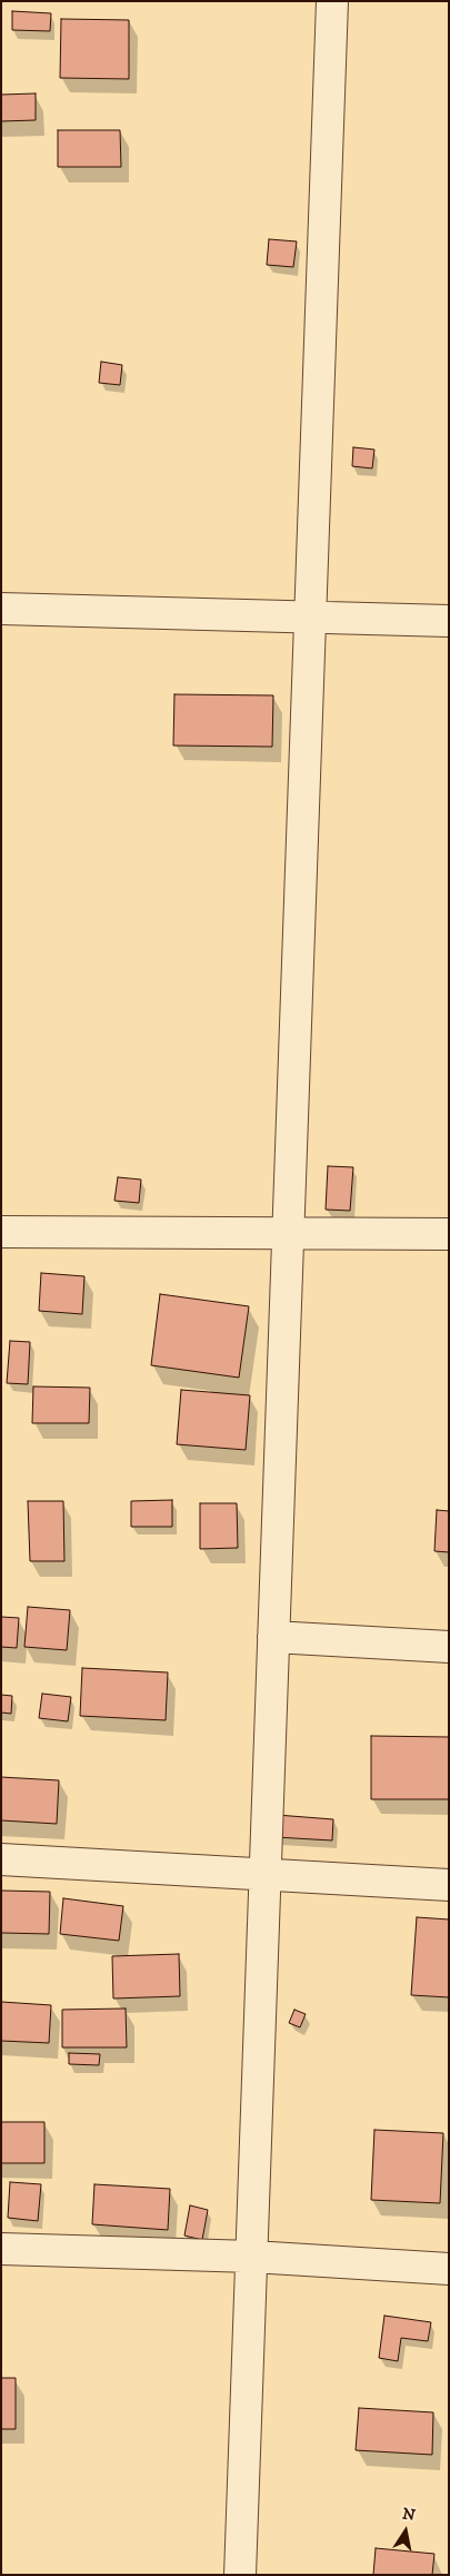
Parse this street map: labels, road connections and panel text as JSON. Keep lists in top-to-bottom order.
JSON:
{
  "north": "top"
}
